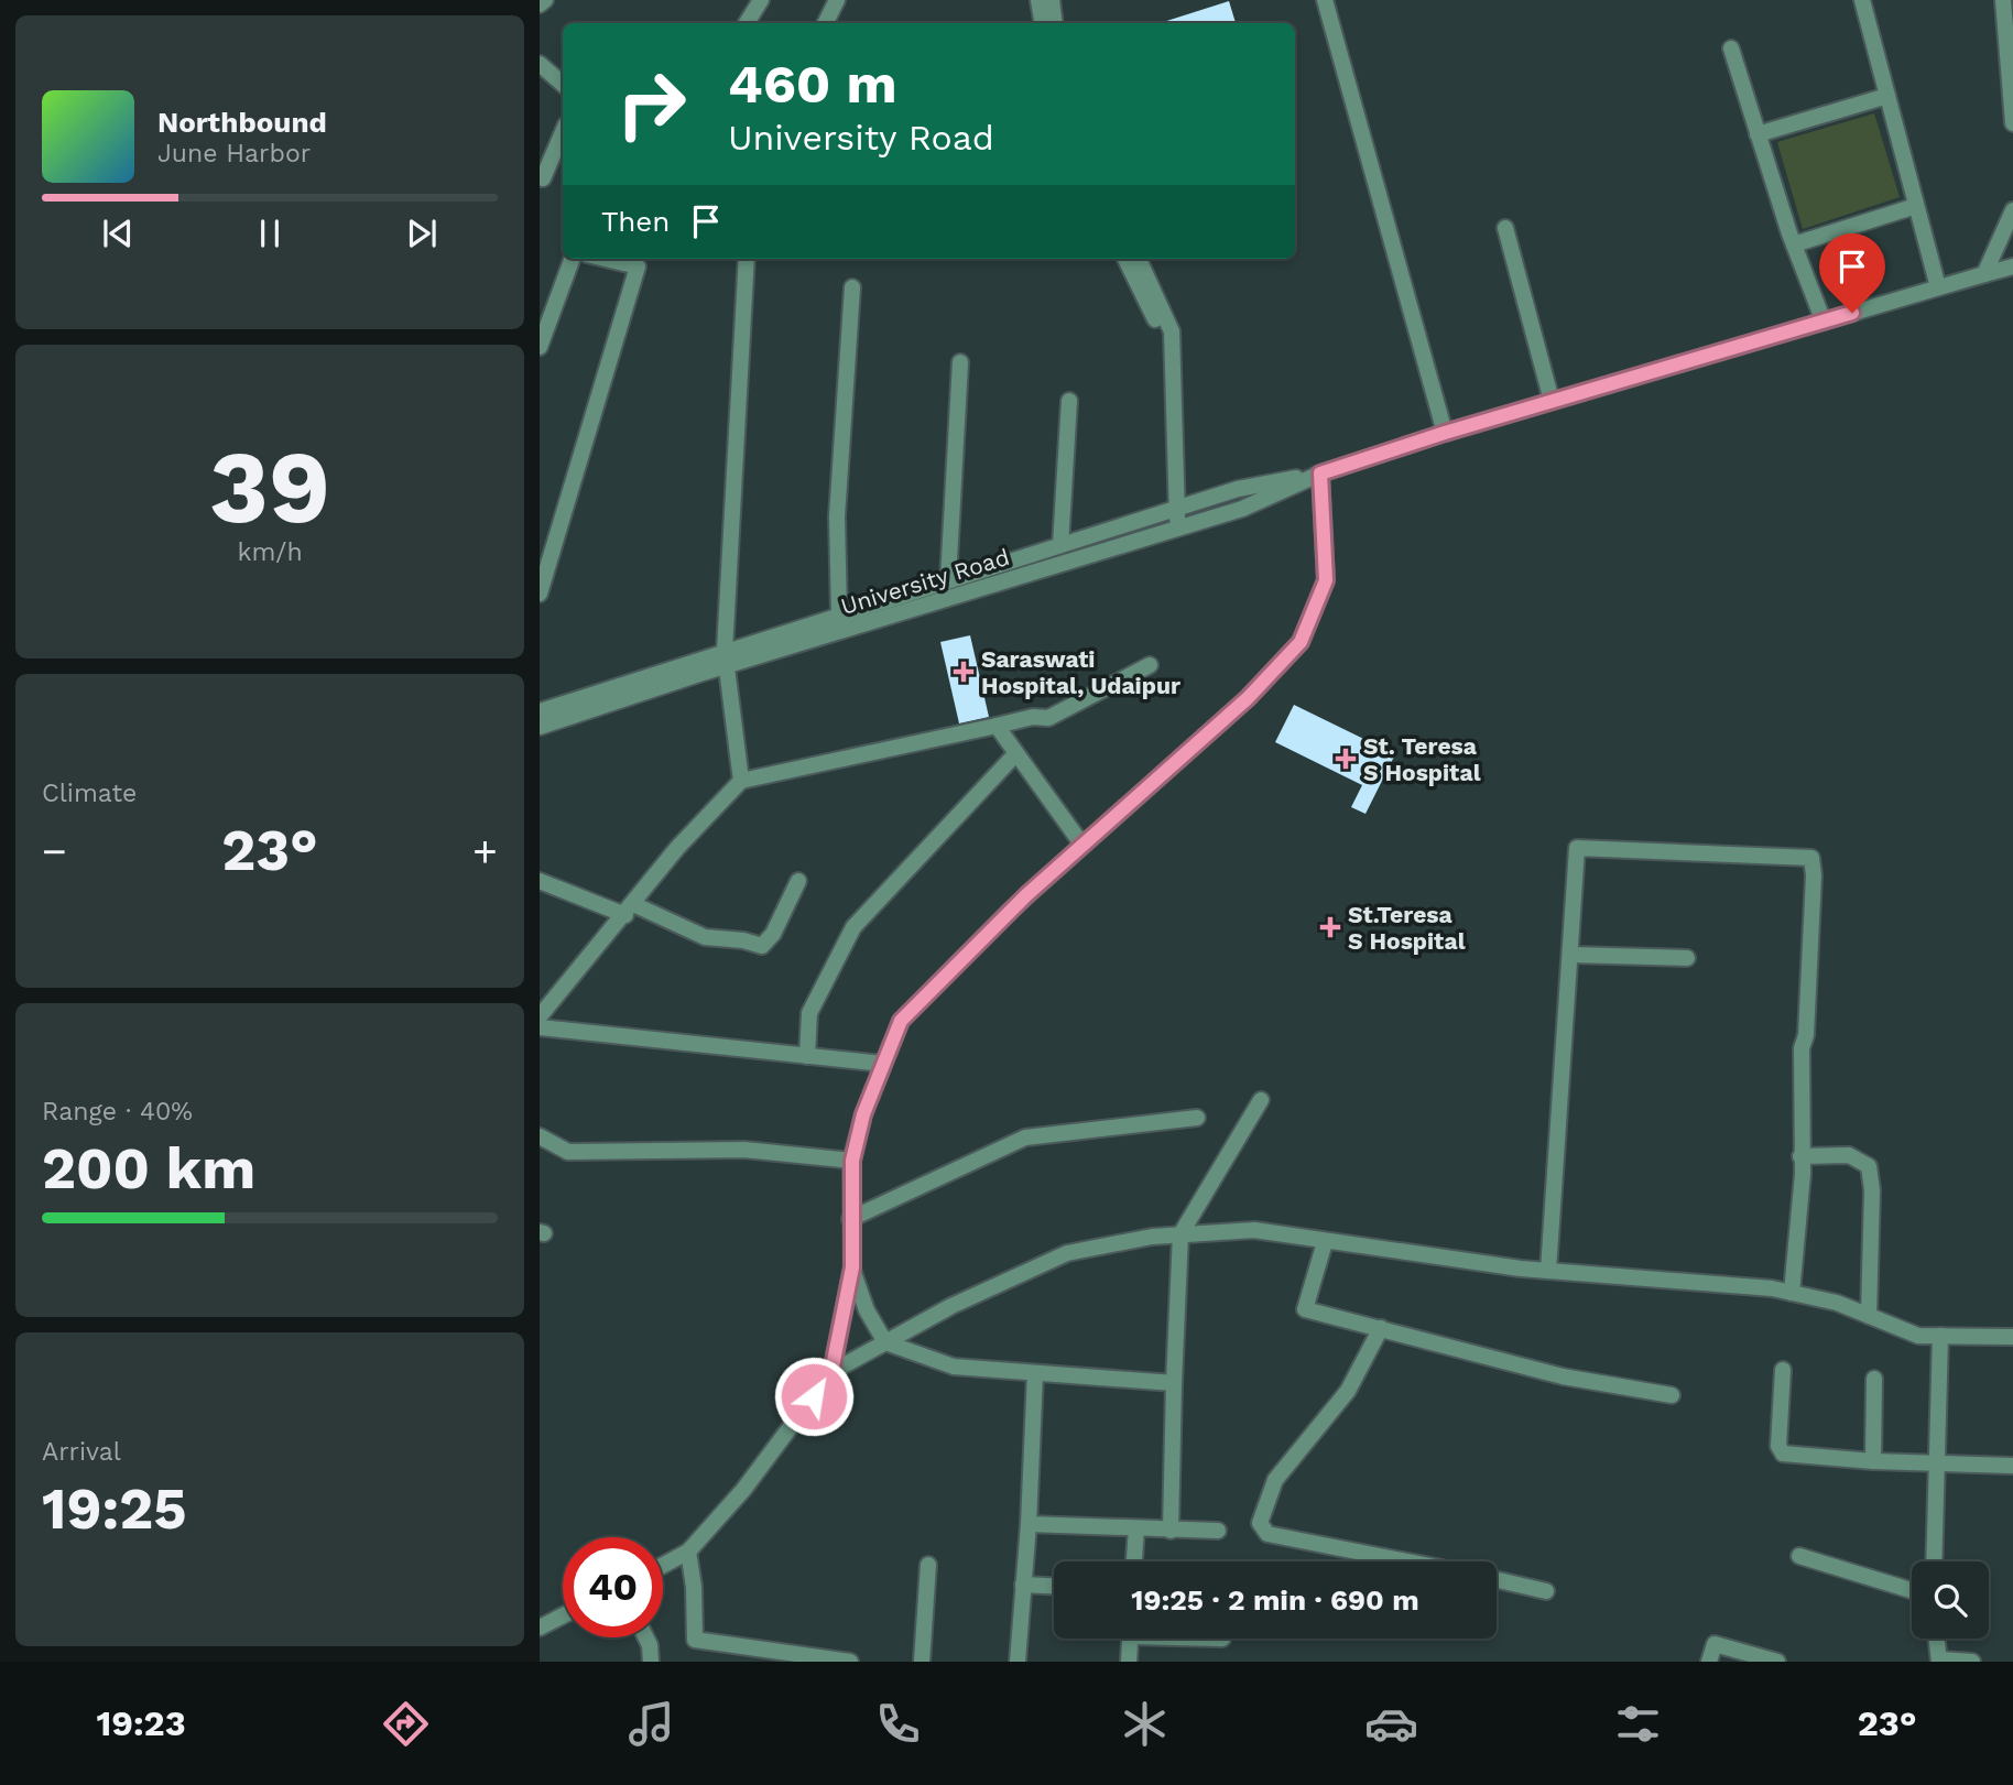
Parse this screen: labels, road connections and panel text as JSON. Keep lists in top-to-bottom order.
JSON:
{
  "streets": {
    "street": ["University Road"]
  },
  "places": {
    "health": ["Saraswati Hospital, Udaipur", "St. Teresa S Hospital", "St.Teresa S Hospital"]
  },
  "page": {
    "turn": ["460 m", "University Road"],
    "song": ["Northbound", "June Harbor"],
    "then": "Then",
    "tile": [
      ["39", "km/h"],
      "Climate",
      ["Range · 40%", "200 km"],
      ["Arrival", "19:25"]
    ],
    "heat": ["−", "23°", "+"],
    "limit": "40",
    "trip": "19:25 · 2 min · 690 m",
    "tabs": ["19:23", "23°"]
  }
}
